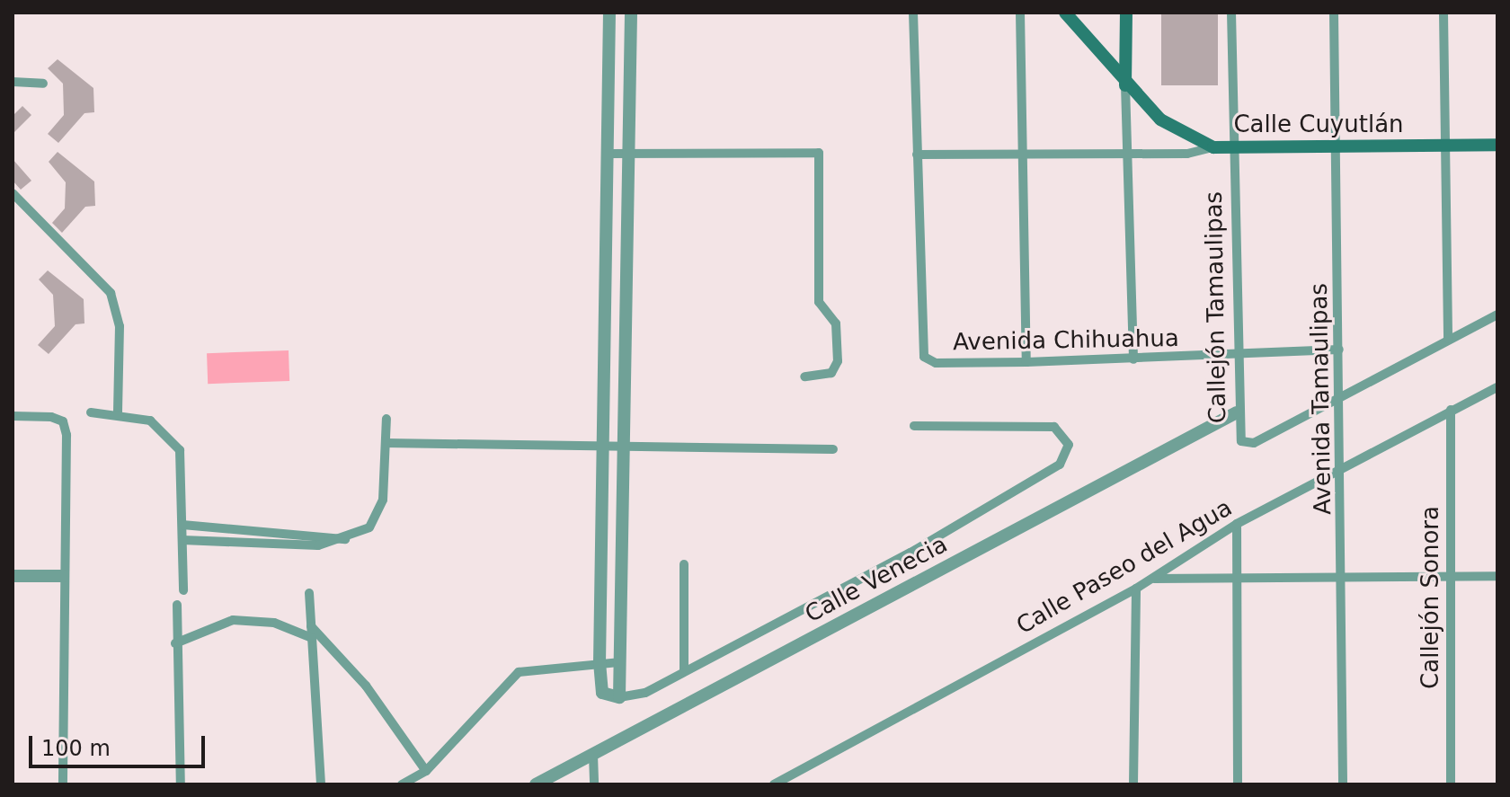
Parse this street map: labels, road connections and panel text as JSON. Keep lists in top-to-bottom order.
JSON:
{
  "streets": {
    "main road": ["Calle Cuyutlán"],
    "street": [
      "Callejón Tamaulipas",
      "Avenida Chihuahua",
      "Avenida Tamaulipas",
      "Calle Paseo del Agua",
      "Calle Venecia",
      "Callejón Sonora"
    ]
  },
  "crossings": [
    ["Calle Cuyutlán", "Callejón Tamaulipas"],
    ["Calle Cuyutlán", "Avenida Tamaulipas"],
    ["Callejón Tamaulipas", "Avenida Chihuahua"],
    ["Callejón Tamaulipas", "Avenida Tamaulipas"],
    ["Callejón Tamaulipas", "Calle Venecia"],
    ["Avenida Chihuahua", "Avenida Tamaulipas"],
    ["Avenida Tamaulipas", "Calle Paseo del Agua"],
    ["Calle Paseo del Agua", "Callejón Sonora"]
  ],
  "scale_bar": "100 m"
}
